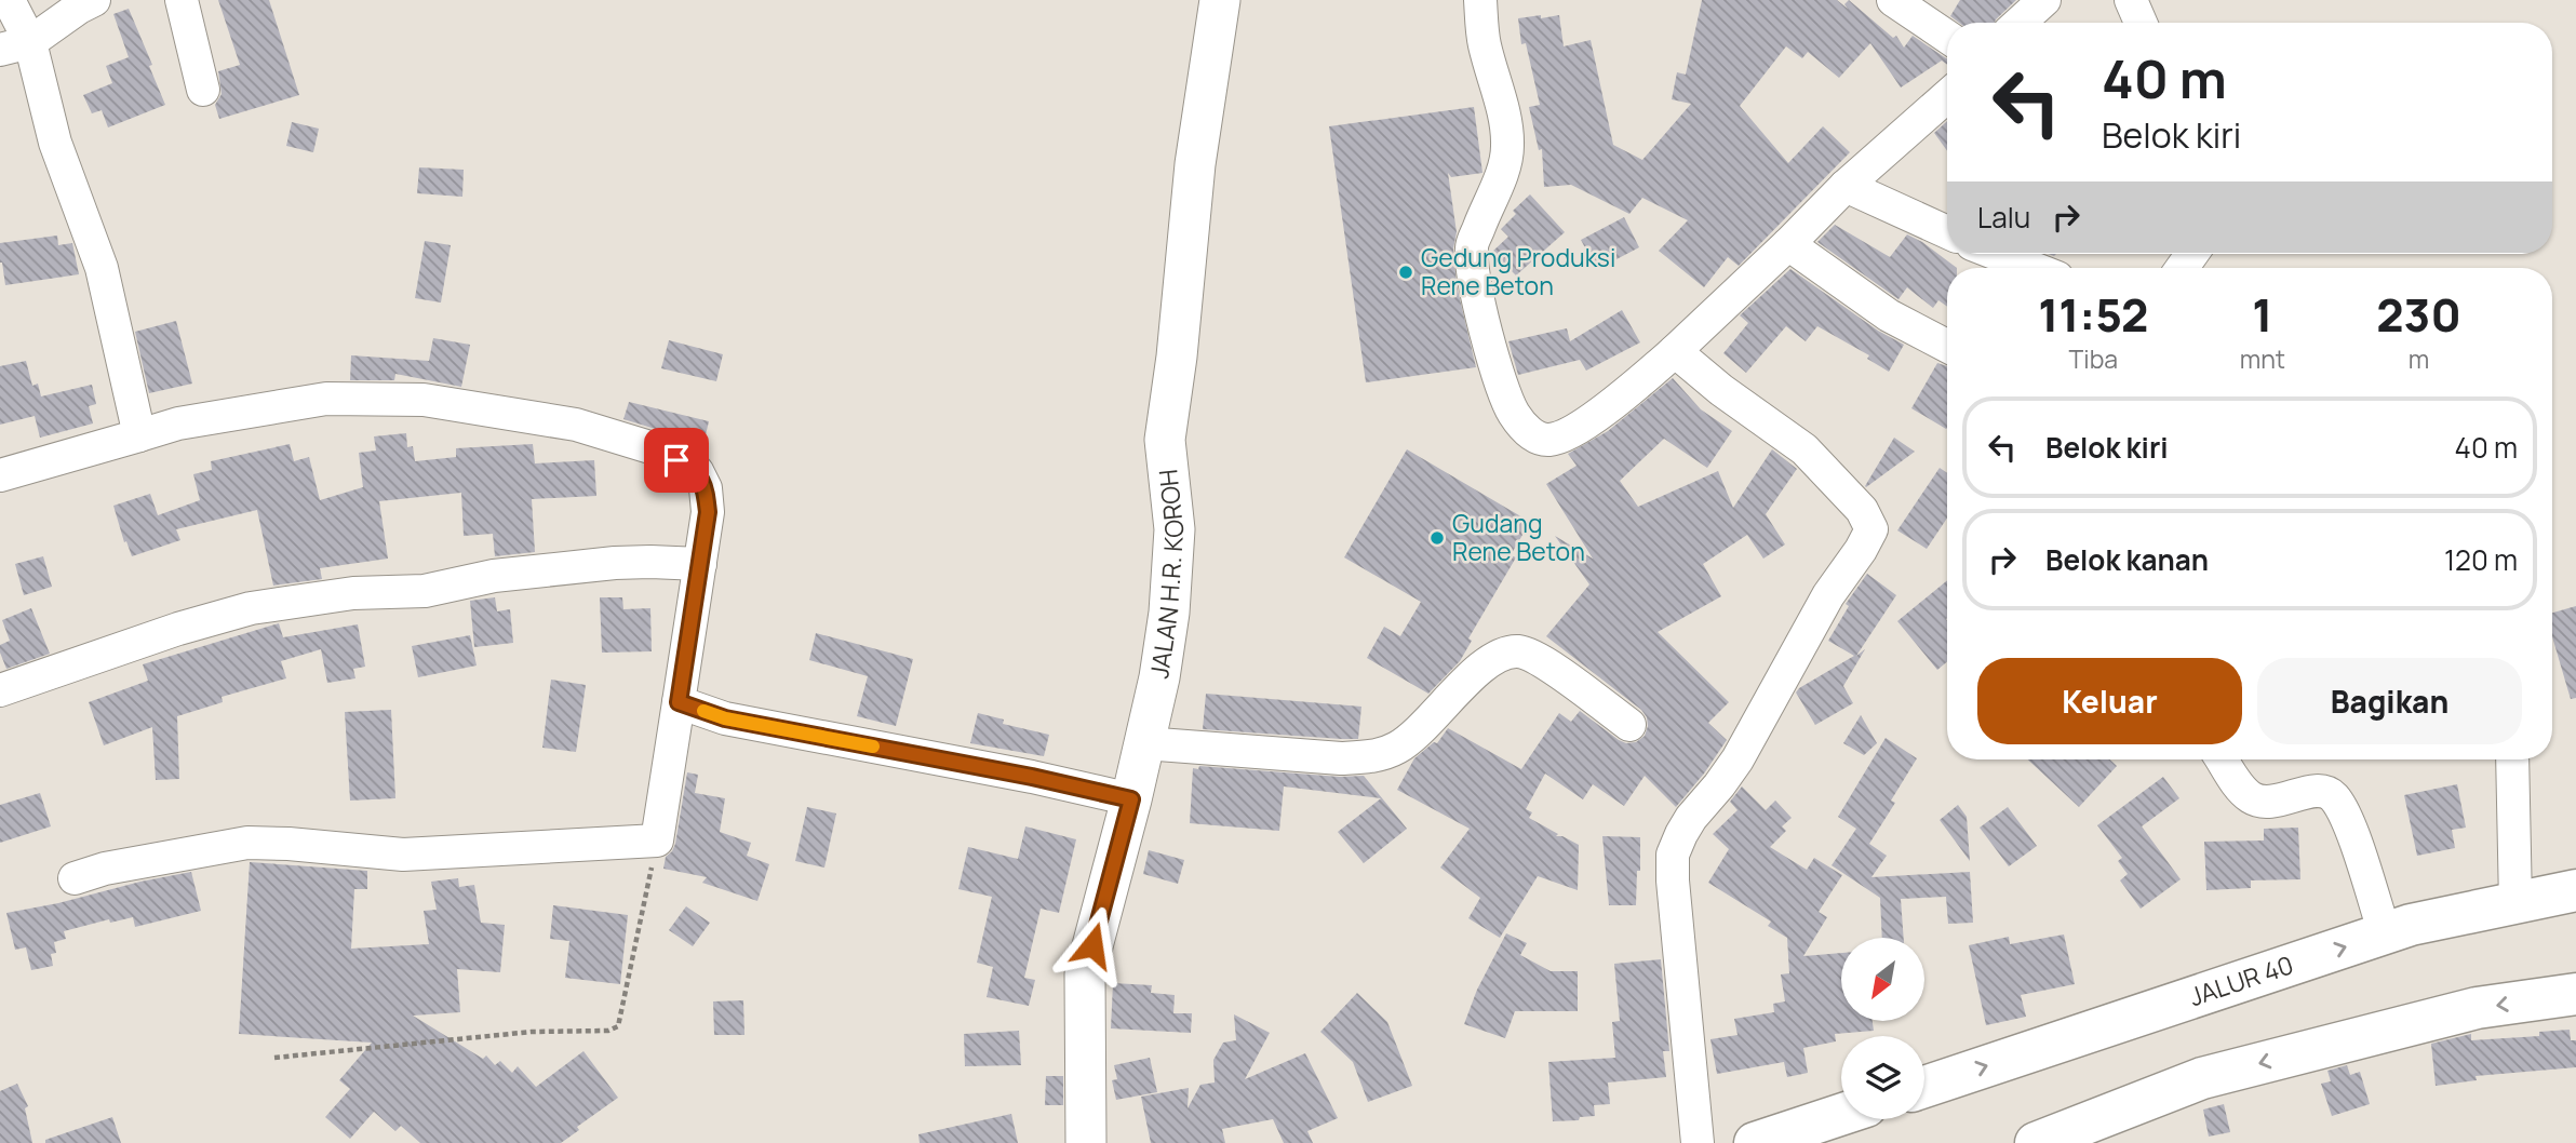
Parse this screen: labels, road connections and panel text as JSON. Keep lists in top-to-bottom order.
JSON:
{
  "streets": {
    "highway": ["JALUR 40"],
    "main road": ["JALAN H.R. KOROH"]
  },
  "places": ["Gedung Produksi Rene Beton", "Gudang Rene Beton"],
  "north": "bottom left",
  "page": {
    "turn": ["40 m", "Belok kiri"],
    "then": "Lalu",
    "eta": [
      "11:52",
      "Tiba",
      "1",
      "mnt",
      "230",
      "m"
    ],
    "list": [
      {
        "name": "Belok kiri",
        "value": "40 m"
      },
      {
        "name": "Belok kanan",
        "value": "120 m"
      }
    ],
    "buttons": ["Keluar", "Bagikan"]
  }
}
